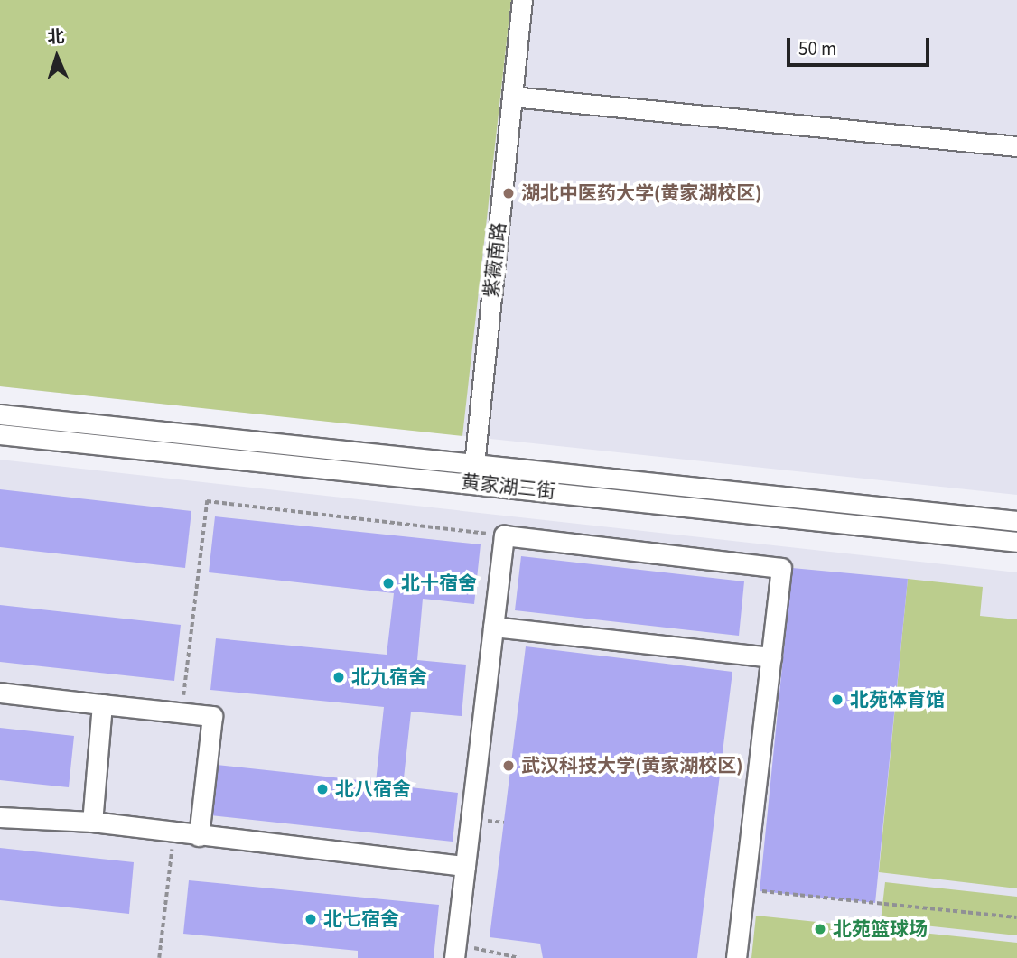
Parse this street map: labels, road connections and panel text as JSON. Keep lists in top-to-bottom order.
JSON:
{
  "streets": {
    "street": ["紫薇南路", "黄家湖三街"]
  },
  "crossings": [
    ["紫薇南路", "黄家湖三街"]
  ],
  "places": [
    "湖北中医药大学(黄家湖校区)",
    "北十宿舍",
    "北九宿舍",
    "北苑体育馆",
    "武汉科技大学(黄家湖校区)",
    "北八宿舍",
    "北七宿舍",
    "北苑篮球场"
  ],
  "scale_bar": "50 m",
  "north": "top"
}
